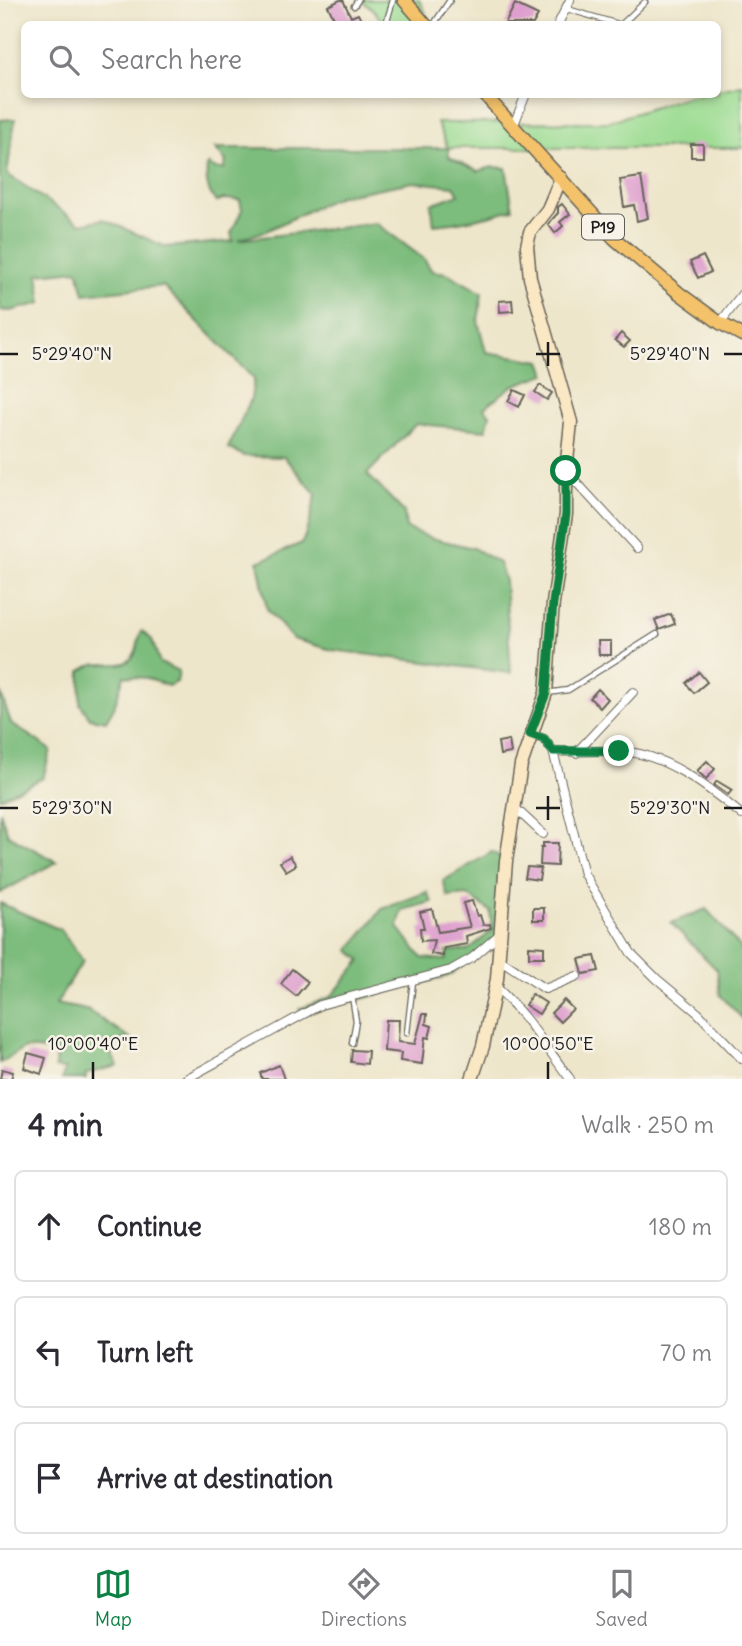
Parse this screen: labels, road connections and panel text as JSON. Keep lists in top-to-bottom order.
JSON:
{
  "streets": {
    "main road": ["P19"]
  },
  "page": {
    "search": "Search here",
    "heading": ["4 min", "Walk · 250 m"],
    "list": [
      ["Continue", "180 m"],
      ["Turn left", "70 m"],
      "Arrive at destination"
    ],
    "nav": ["Map", "Directions", "Saved"]
  },
  "coordinates": [
    "5°29'40\"N",
    "5°29'30\"N",
    "10°00'40\"E",
    "10°00'50\"E"
  ]
}
